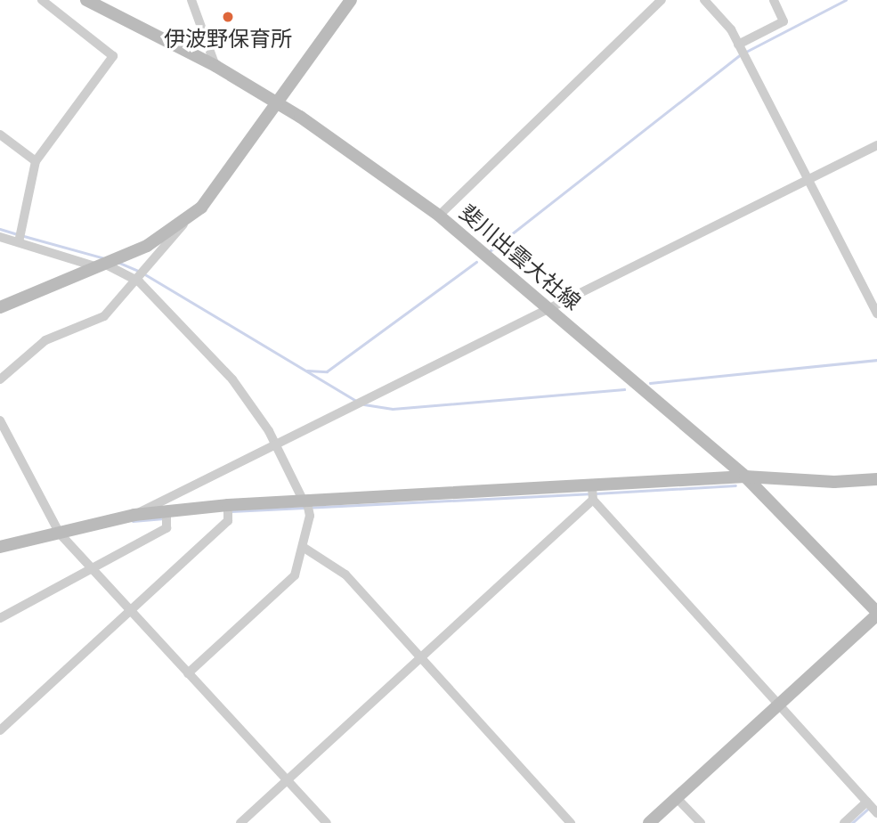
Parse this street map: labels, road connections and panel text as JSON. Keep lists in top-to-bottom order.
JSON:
{
  "streets": {
    "street": ["斐川出雲大社線"]
  },
  "places": ["伊波野保育所"]
}
